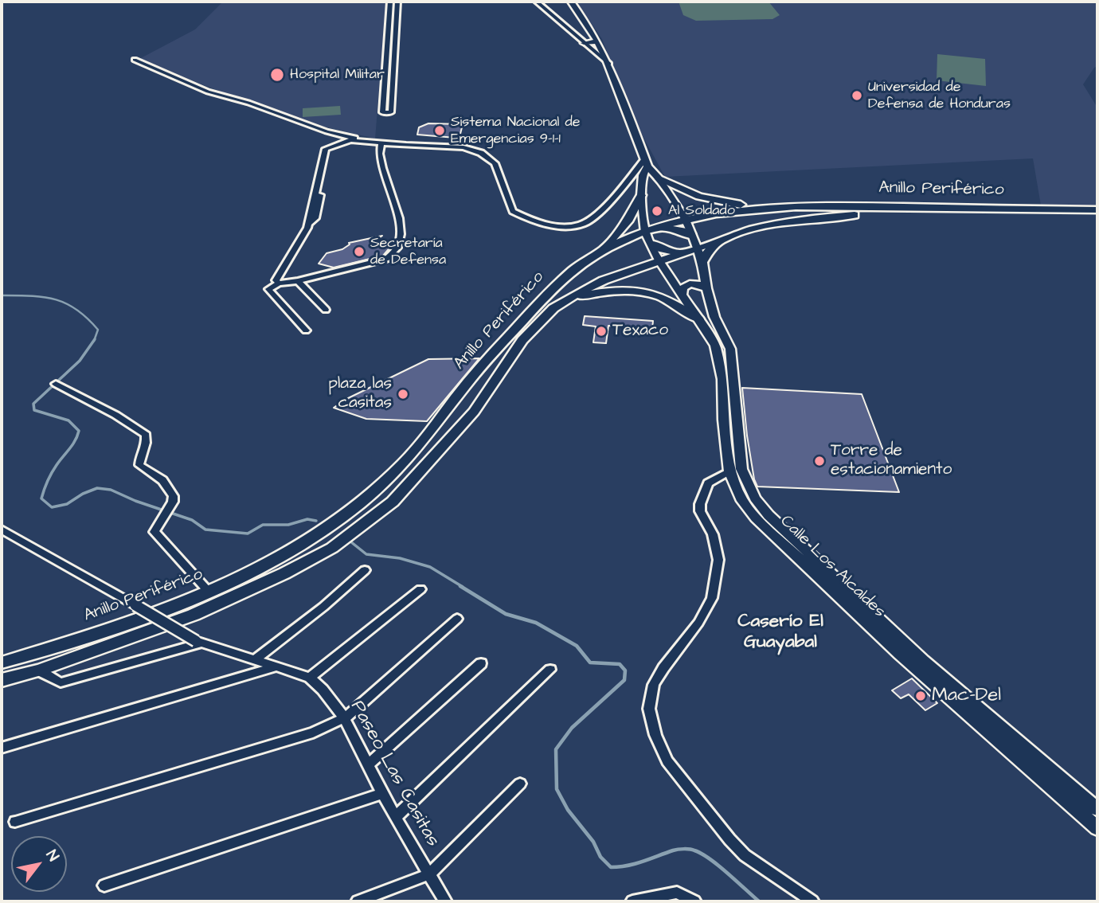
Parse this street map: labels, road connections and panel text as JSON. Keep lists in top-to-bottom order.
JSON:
{
  "streets": {
    "highway": ["Anillo Periférico"],
    "main road": ["Calle Los Alcaldes"],
    "street": ["Paseo Las Casitas"]
  },
  "crossings": [
    ["Anillo Periférico", "Calle Los Alcaldes"]
  ],
  "districts": ["Caserío El Guayabal"],
  "places": [
    "Hospital Militar",
    "Universidad de Defensa de Honduras",
    "Sistema Nacional de Emergencias 9-1-1",
    "Al Soldado",
    "Secretaría de Defensa",
    "Texaco",
    "plaza las casitas",
    "Torre de estacionamiento",
    "Mac-Del"
  ],
  "north": "top right"
}
